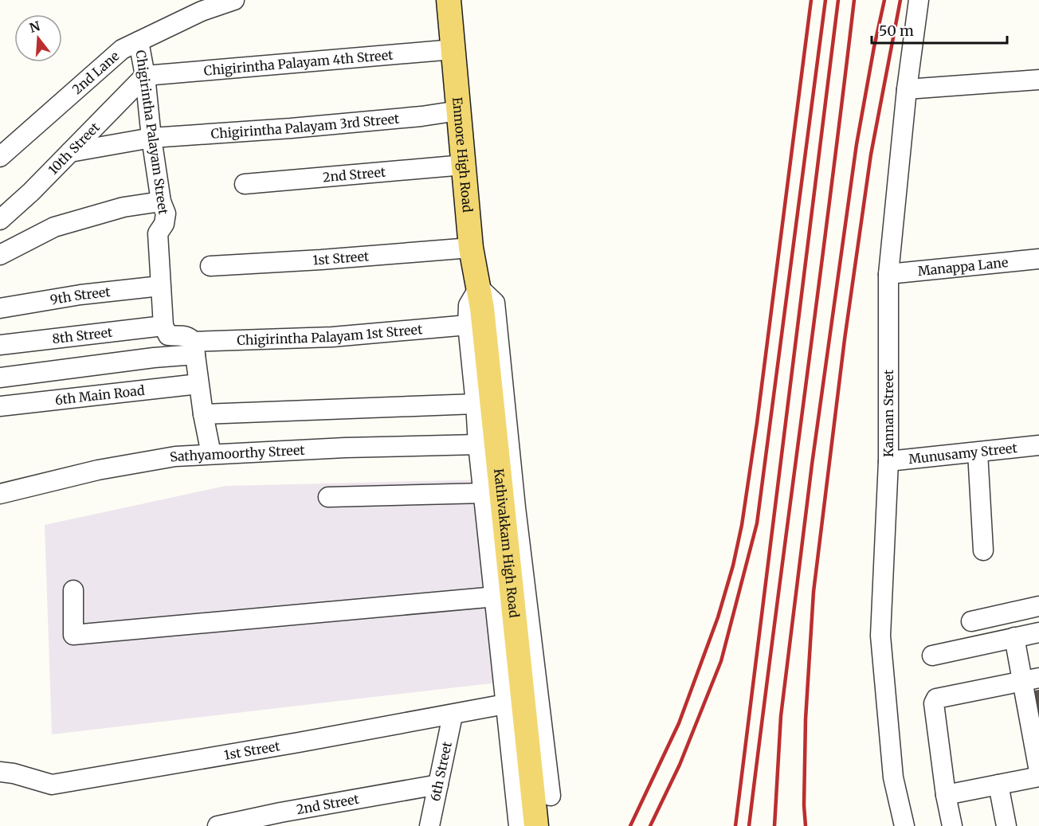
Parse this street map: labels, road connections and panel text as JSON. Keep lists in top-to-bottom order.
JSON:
{
  "streets": {
    "main road": ["Enmore High Road", "Kathivakkam High Road"],
    "street": [
      "Chigirintha Palayam 4th Street",
      "2nd Lane",
      "Chigirintha Palayam 3rd Street",
      "Chigirintha Palayam Street",
      "10th Street",
      "2nd Street",
      "1st Street",
      "Manappa Lane",
      "9th Street",
      "Chigirintha Palayam 1st Street",
      "8th Street",
      "6th Main Road",
      "Kannan Street",
      "Munusamy Street",
      "Sathyamoorthy Street",
      "6th Street"
    ]
  },
  "crossings": [
    ["Chigirintha Palayam 4th Street", "Chigirintha Palayam Street"],
    ["Chigirintha Palayam 4th Street", "10th Street"],
    ["Chigirintha Palayam 4th Street", "Enmore High Road"],
    ["2nd Lane", "Chigirintha Palayam Street"],
    ["Chigirintha Palayam 3rd Street", "Chigirintha Palayam Street"],
    ["Chigirintha Palayam 3rd Street", "10th Street"],
    ["Chigirintha Palayam 3rd Street", "Enmore High Road"],
    ["Chigirintha Palayam Street", "10th Street"],
    ["Chigirintha Palayam Street", "9th Street"],
    ["Chigirintha Palayam Street", "8th Street"],
    ["Enmore High Road", "2nd Street"],
    ["Enmore High Road", "1st Street"],
    ["Enmore High Road", "Chigirintha Palayam 1st Street"],
    ["Enmore High Road", "Kathivakkam High Road"],
    ["2nd Street", "6th Street"],
    ["1st Street", "6th Street"],
    ["Manappa Lane", "Kannan Street"],
    ["Chigirintha Palayam 1st Street", "Kathivakkam High Road"],
    ["Kannan Street", "Munusamy Street"]
  ],
  "scale_bar": "50 m",
  "north": "top"
}
